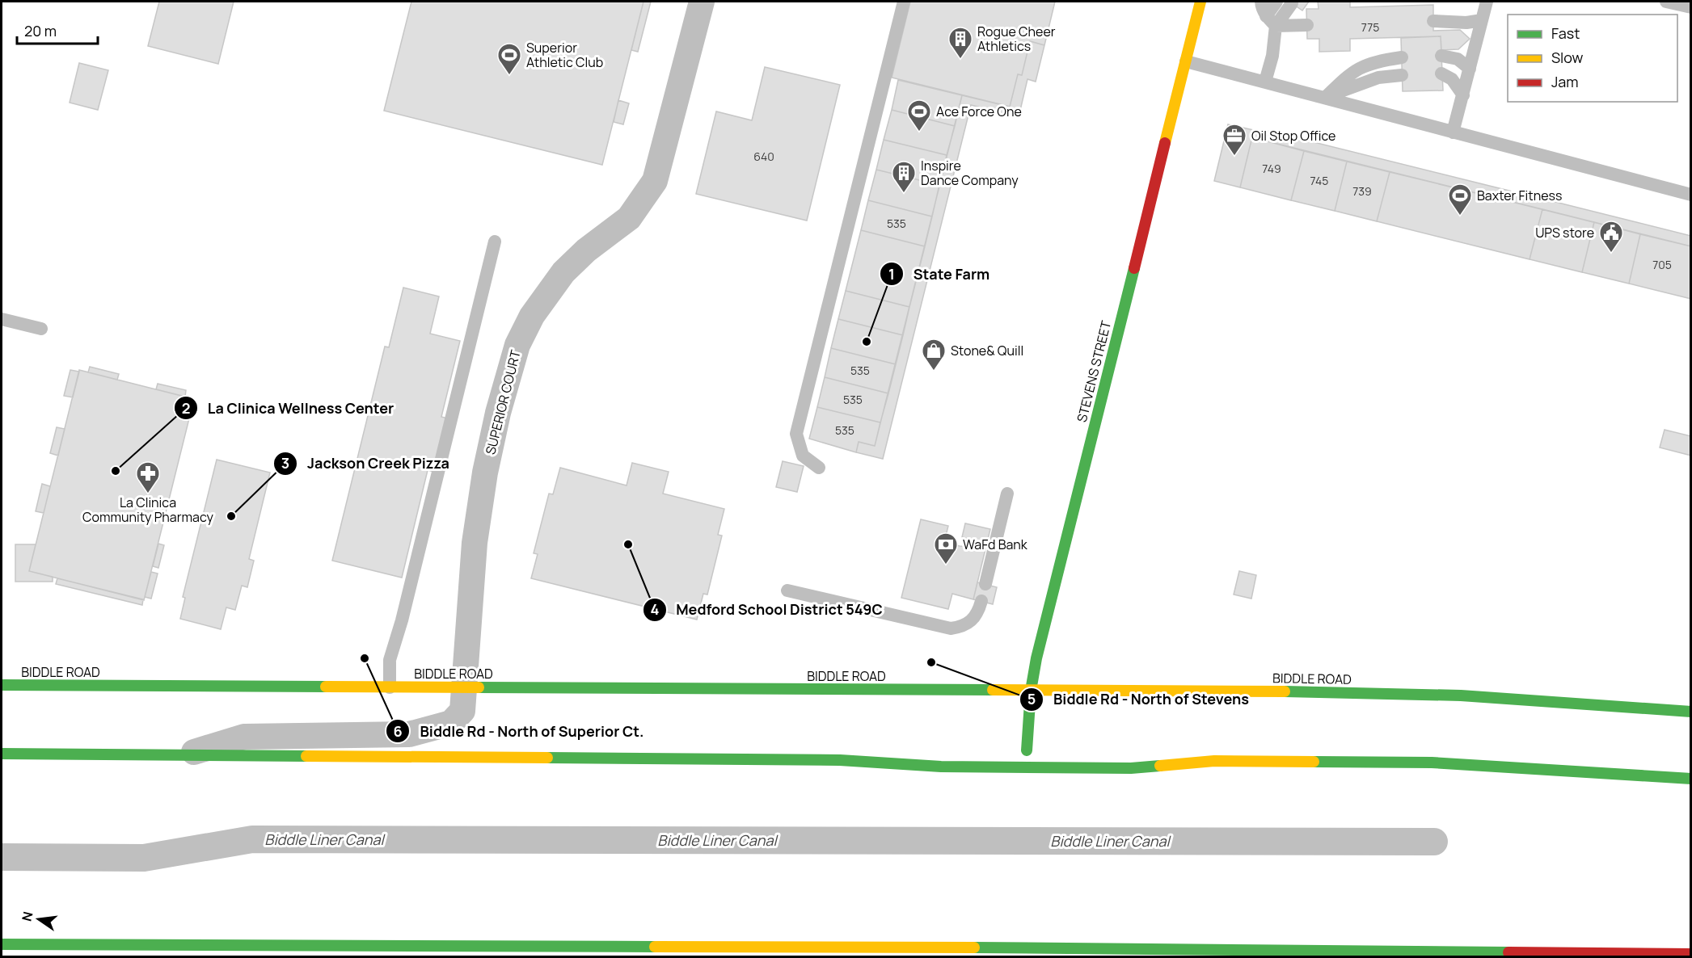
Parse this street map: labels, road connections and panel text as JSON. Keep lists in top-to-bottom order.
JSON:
{
  "streets": {
    "main road": ["STEVENS STREET", "BIDDLE ROAD"],
    "street": ["SUPERIOR COURT"]
  },
  "crossings": [
    ["STEVENS STREET", "BIDDLE ROAD"],
    ["SUPERIOR COURT", "BIDDLE ROAD"]
  ],
  "water": ["Biddle Liner Canal"],
  "places": {
    "building": ["Rogue Cheer Athletics", "Inspire Dance Company"],
    "sports": ["Superior Athletic Club", "Ace Force One", "Baxter Fitness"],
    "office": ["Oil Stop Office"],
    "public building": ["UPS store"],
    "other": [
      "State Farm",
      "La Clinica Wellness Center",
      "Jackson Creek Pizza",
      "Medford School District 549C",
      "Biddle Rd - North of Superior Ct.",
      "Biddle Rd - North of Stevens"
    ],
    "shop": ["Stone& Quill"],
    "pharmacy": ["La Clinica Community Pharmacy"],
    "bank": ["WaFd Bank"]
  },
  "house_numbers": [
    "775",
    "640",
    "749",
    "745",
    "739",
    "535",
    "705",
    "535",
    "535",
    "535"
  ],
  "legend": ["Fast", "Slow", "Jam"],
  "scale_bar": "20 m",
  "north": "left"
}
